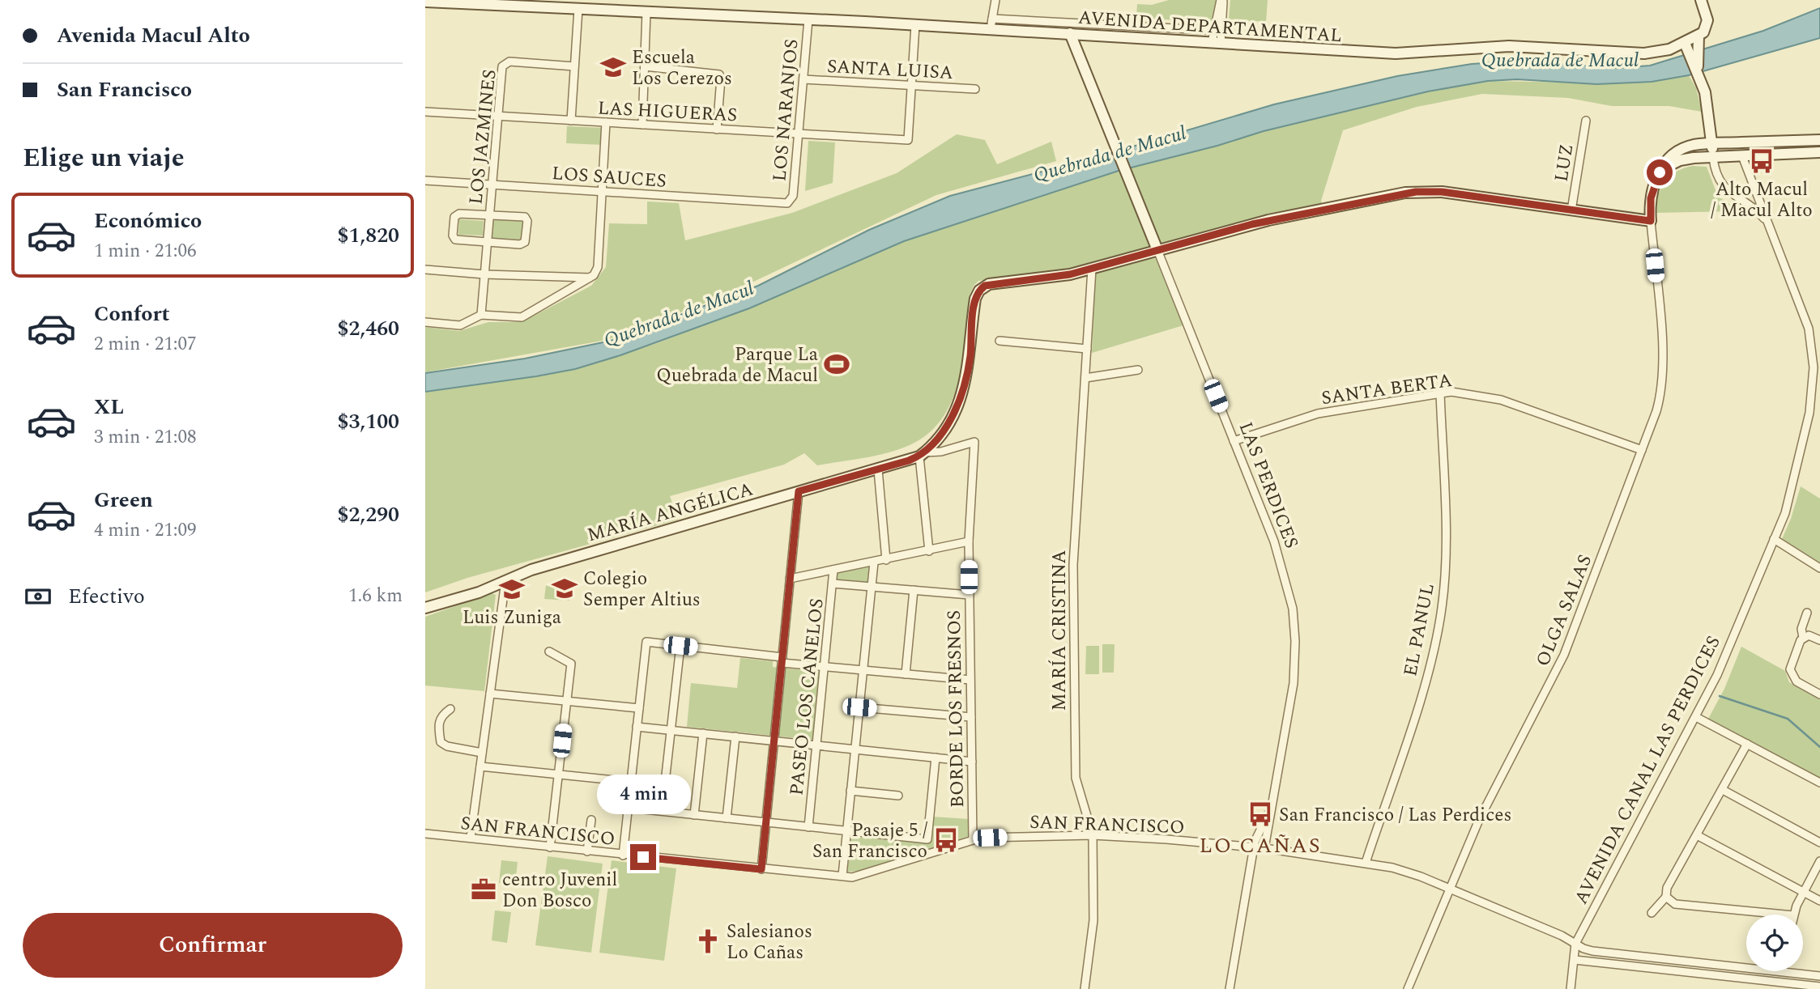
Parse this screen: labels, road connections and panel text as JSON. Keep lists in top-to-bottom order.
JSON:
{
  "streets": {
    "street": [
      "AVENIDA DEPARTAMENTAL",
      "SANTA LUISA",
      "LOS NARANJOS",
      "LAS HIGUERAS",
      "LOS JAZMINES",
      "LUZ",
      "LOS SAUCES",
      "SANTA BERTA",
      "LAS PERDICES",
      "MARÍA ANGÉLICA",
      "OLGA SALAS",
      "EL PANUL",
      "MARÍA CRISTINA",
      "PASEO LOS CANELOS",
      "BORDE LOS FRESNOS",
      "AVENIDA CANAL LAS PERDICES",
      "SAN FRANCISCO"
    ]
  },
  "crossings": [
    ["AVENIDA DEPARTAMENTAL", "LOS NARANJOS"],
    ["AVENIDA DEPARTAMENTAL", "LAS PERDICES"],
    ["AVENIDA DEPARTAMENTAL", "AVENIDA CANAL LAS PERDICES"],
    ["SANTA LUISA", "LOS NARANJOS"],
    ["SANTA LUISA", "LAS HIGUERAS"],
    ["LOS NARANJOS", "LAS HIGUERAS"],
    ["LOS NARANJOS", "LOS SAUCES"],
    ["LAS HIGUERAS", "LOS JAZMINES"],
    ["LOS JAZMINES", "LOS SAUCES"],
    ["SANTA BERTA", "LAS PERDICES"],
    ["SANTA BERTA", "OLGA SALAS"],
    ["SANTA BERTA", "EL PANUL"],
    ["LAS PERDICES", "SAN FRANCISCO"],
    ["MARÍA ANGÉLICA", "BORDE LOS FRESNOS"],
    ["OLGA SALAS", "SAN FRANCISCO"],
    ["EL PANUL", "SAN FRANCISCO"],
    ["MARÍA CRISTINA", "SAN FRANCISCO"],
    ["BORDE LOS FRESNOS", "SAN FRANCISCO"],
    ["AVENIDA CANAL LAS PERDICES", "SAN FRANCISCO"]
  ],
  "districts": ["LO CAÑAS"],
  "water": ["Quebrada de Macul"],
  "places": {
    "school or university": ["Escuela Los Cerezos", "Colegio Semper Altius", "Luis Zuniga"],
    "bus stop": ["Alto Macul / Macul Alto", "San Francisco / Las Perdices", "Pasaje 5 / San Francisco"],
    "sports": ["Parque La Quebrada de Macul"],
    "office": ["centro Juvenil Don Bosco"],
    "church": ["Salesianos Lo Cañas"]
  },
  "page": {
    "banner": ["Avenida Macul Alto", "San Francisco"],
    "heading": "Elige un viaje",
    "list": [
      {
        "name": "Económico",
        "note": "1 min · 21:06",
        "value": "$1,820"
      },
      {
        "name": "Confort",
        "note": "2 min · 21:07",
        "value": "$2,460"
      },
      {
        "name": "XL",
        "note": "3 min · 21:08",
        "value": "$3,100"
      },
      {
        "name": "Green",
        "note": "4 min · 21:09",
        "value": "$2,290"
      }
    ],
    "pay": ["Efectivo", "1.6 km"],
    "bubble": "4 min",
    "buttons": "Confirmar"
  }
}
